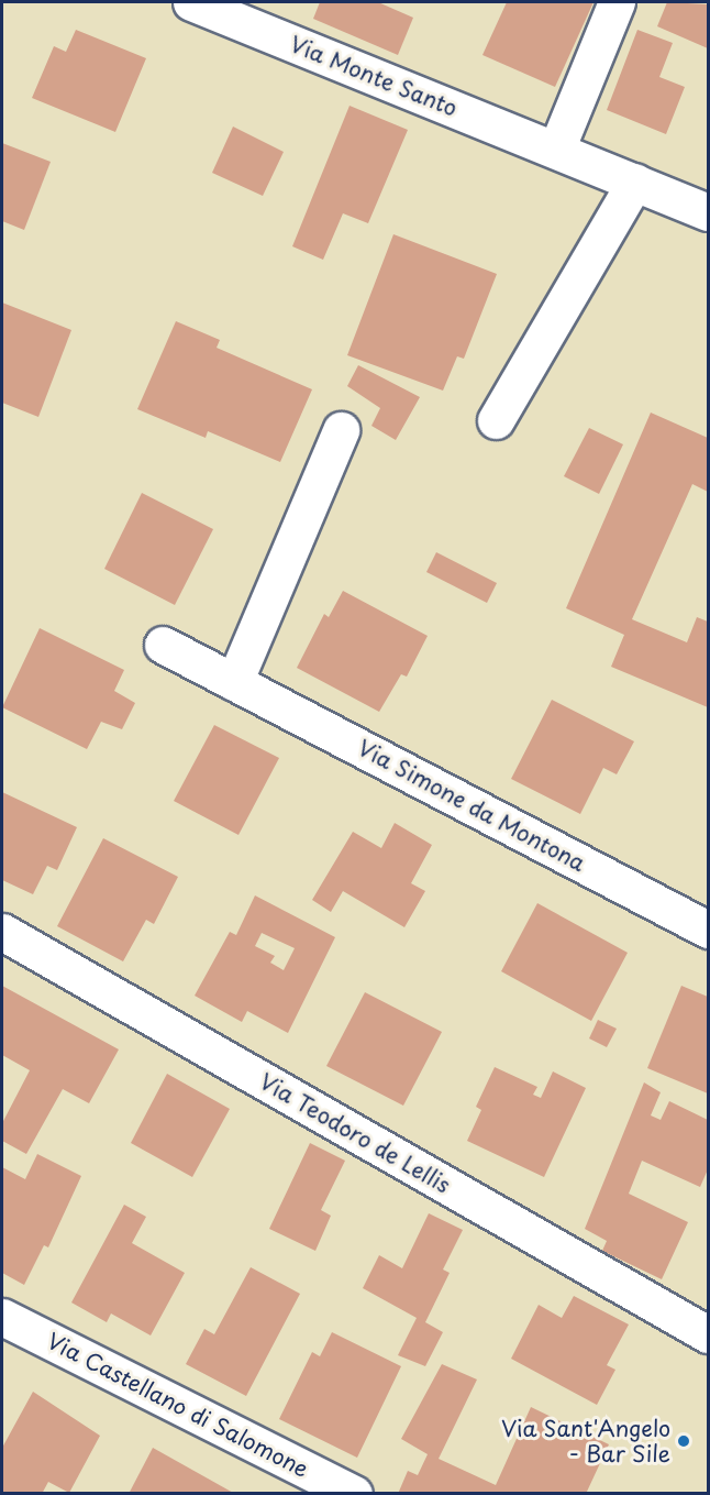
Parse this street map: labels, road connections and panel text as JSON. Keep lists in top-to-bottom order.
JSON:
{
  "streets": {
    "street": [
      "Via Monte Santo",
      "Via Simone da Montona",
      "Via Teodoro de Lellis",
      "Via Castellano di Salomone"
    ]
  },
  "places": ["Via Sant'Angelo - Bar Sile"]
}
